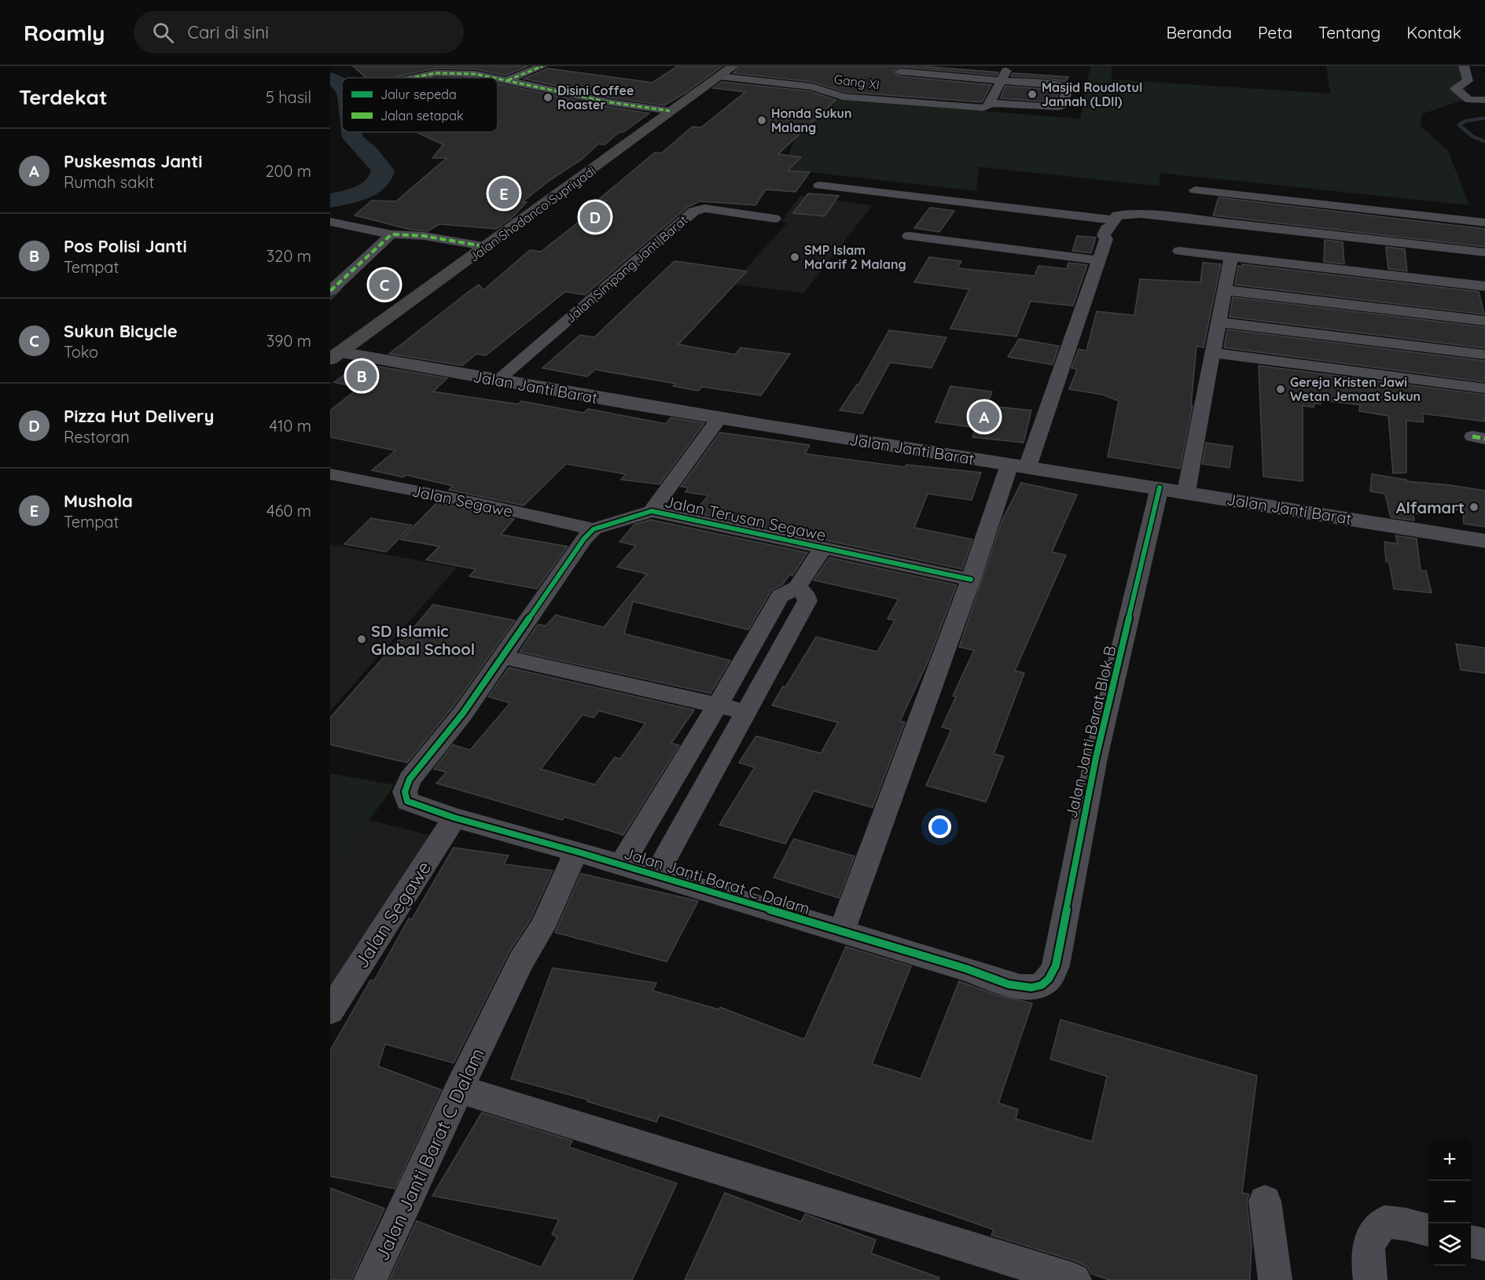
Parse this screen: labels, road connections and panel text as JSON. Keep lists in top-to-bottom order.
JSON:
{
  "streets": {
    "main road": ["Jalan Shodanco Supriyadi"],
    "street": [
      "Gang XI",
      "Jalan Simpang Janti Barat",
      "Jalan Janti Barat",
      "Jalan Segawe",
      "Jalan Terusan Segawe",
      "Jalan Janti Barat Blok B",
      "Jalan Janti Barat C Dalam"
    ]
  },
  "crossings": [
    ["Gang XI", "Jalan Shodanco Supriyadi"],
    ["Jalan Shodanco Supriyadi", "Jalan Janti Barat"],
    ["Jalan Simpang Janti Barat", "Jalan Janti Barat"],
    ["Jalan Janti Barat", "Jalan Terusan Segawe"],
    ["Jalan Janti Barat", "Jalan Janti Barat Blok B"],
    ["Jalan Segawe", "Jalan Terusan Segawe"],
    ["Jalan Segawe", "Jalan Janti Barat C Dalam"],
    ["Jalan Janti Barat Blok B", "Jalan Janti Barat C Dalam"]
  ],
  "places": [
    "Masjid Roudlotul Jannah (LDII)",
    "Disini Coffee Roaster",
    "Honda Sukun Malang",
    "SMP Islam Ma'arif 2 Malang",
    "Gereja Kristen Jawi Wetan Jemaat Sukun",
    "Alfamart",
    "SD Islamic Global School"
  ],
  "legend": ["Jalur sepeda", "Jalan setapak"],
  "page": {
    "header": "Roamly",
    "search": "Cari di sini",
    "nav": [
      "Beranda",
      "Peta",
      "Tentang",
      "Kontak"
    ],
    "heading": ["Terdekat", "5 hasil"],
    "list": [
      {
        "mark": "A",
        "name": "Puskesmas Janti",
        "note": "Rumah sakit",
        "value": "200 m"
      },
      {
        "mark": "B",
        "name": "Pos Polisi Janti",
        "note": "Tempat",
        "value": "320 m"
      },
      {
        "mark": "C",
        "name": "Sukun Bicycle",
        "note": "Toko",
        "value": "390 m"
      },
      {
        "mark": "D",
        "name": "Pizza Hut Delivery",
        "note": "Restoran",
        "value": "410 m"
      },
      {
        "mark": "E",
        "name": "Mushola",
        "note": "Tempat",
        "value": "460 m"
      }
    ],
    "pins": [
      "E",
      "D",
      "C",
      "B",
      "A"
    ],
    "map_buttons": ["+", "−"]
  }
}
